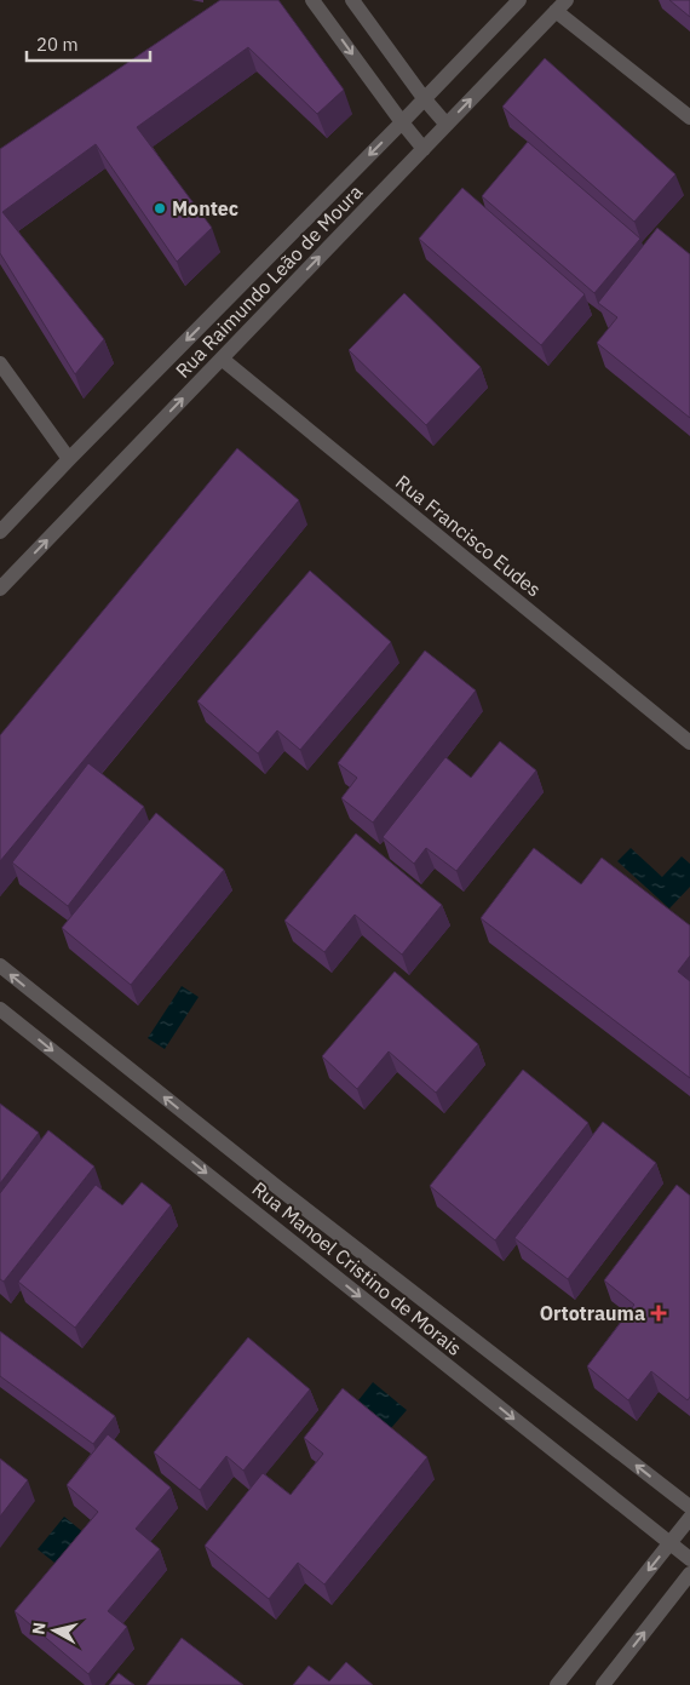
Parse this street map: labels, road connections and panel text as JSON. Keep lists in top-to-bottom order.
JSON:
{
  "streets": {
    "street": ["Rua Raimundo Leão de Moura", "Rua Francisco Eudes", "Rua Manoel Cristino de Morais"]
  },
  "crossings": [
    ["Rua Raimundo Leão de Moura", "Rua Francisco Eudes"]
  ],
  "places": {
    "other": ["Montec"],
    "health": ["Ortotrauma"]
  },
  "scale_bar": "20 m",
  "north": "left"
}
